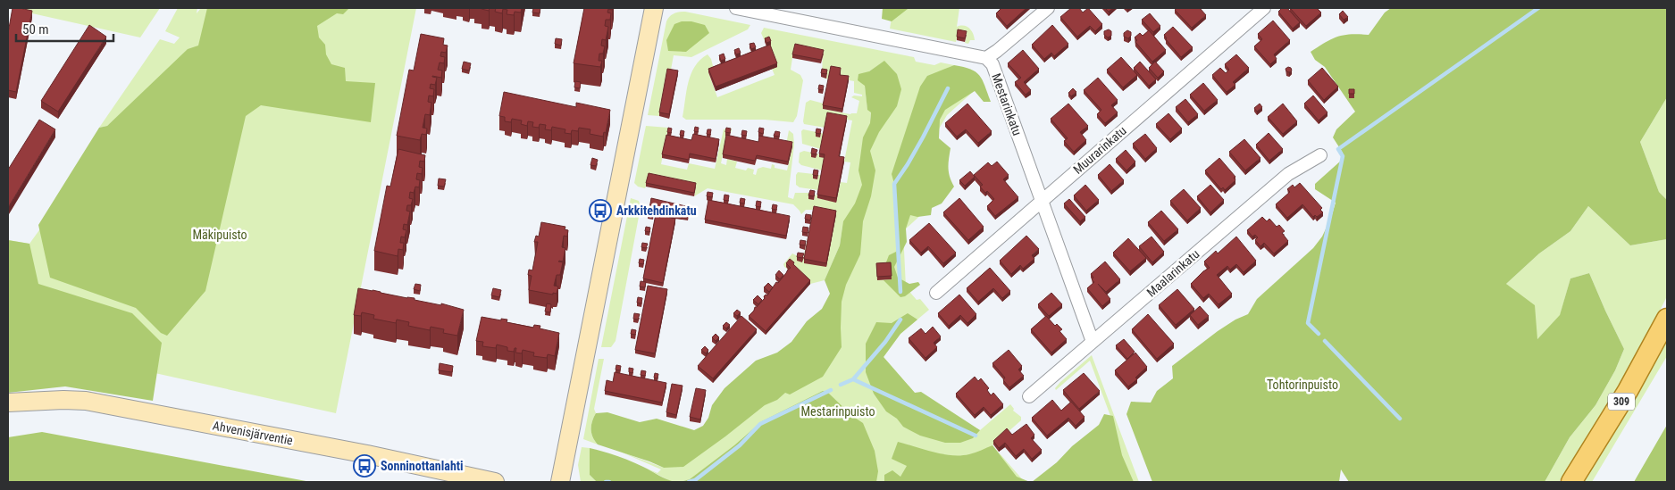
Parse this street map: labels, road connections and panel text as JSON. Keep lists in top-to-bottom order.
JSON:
{
  "streets": {
    "main road": ["309", "Ahvenisjärventie"],
    "street": ["Mestarinkatu", "Muurarinkatu", "Maalarinkatu"]
  },
  "crossings": [
    ["Mestarinkatu", "Muurarinkatu"],
    ["Mestarinkatu", "Maalarinkatu"]
  ],
  "parks": ["Mäkipuisto", "Tohtorinpuisto", "Mestarinpuisto"],
  "places": {
    "bus stop": ["Arkkitehdinkatu", "Sonninottanlahti"]
  },
  "scale_bar": "50 m"
}
